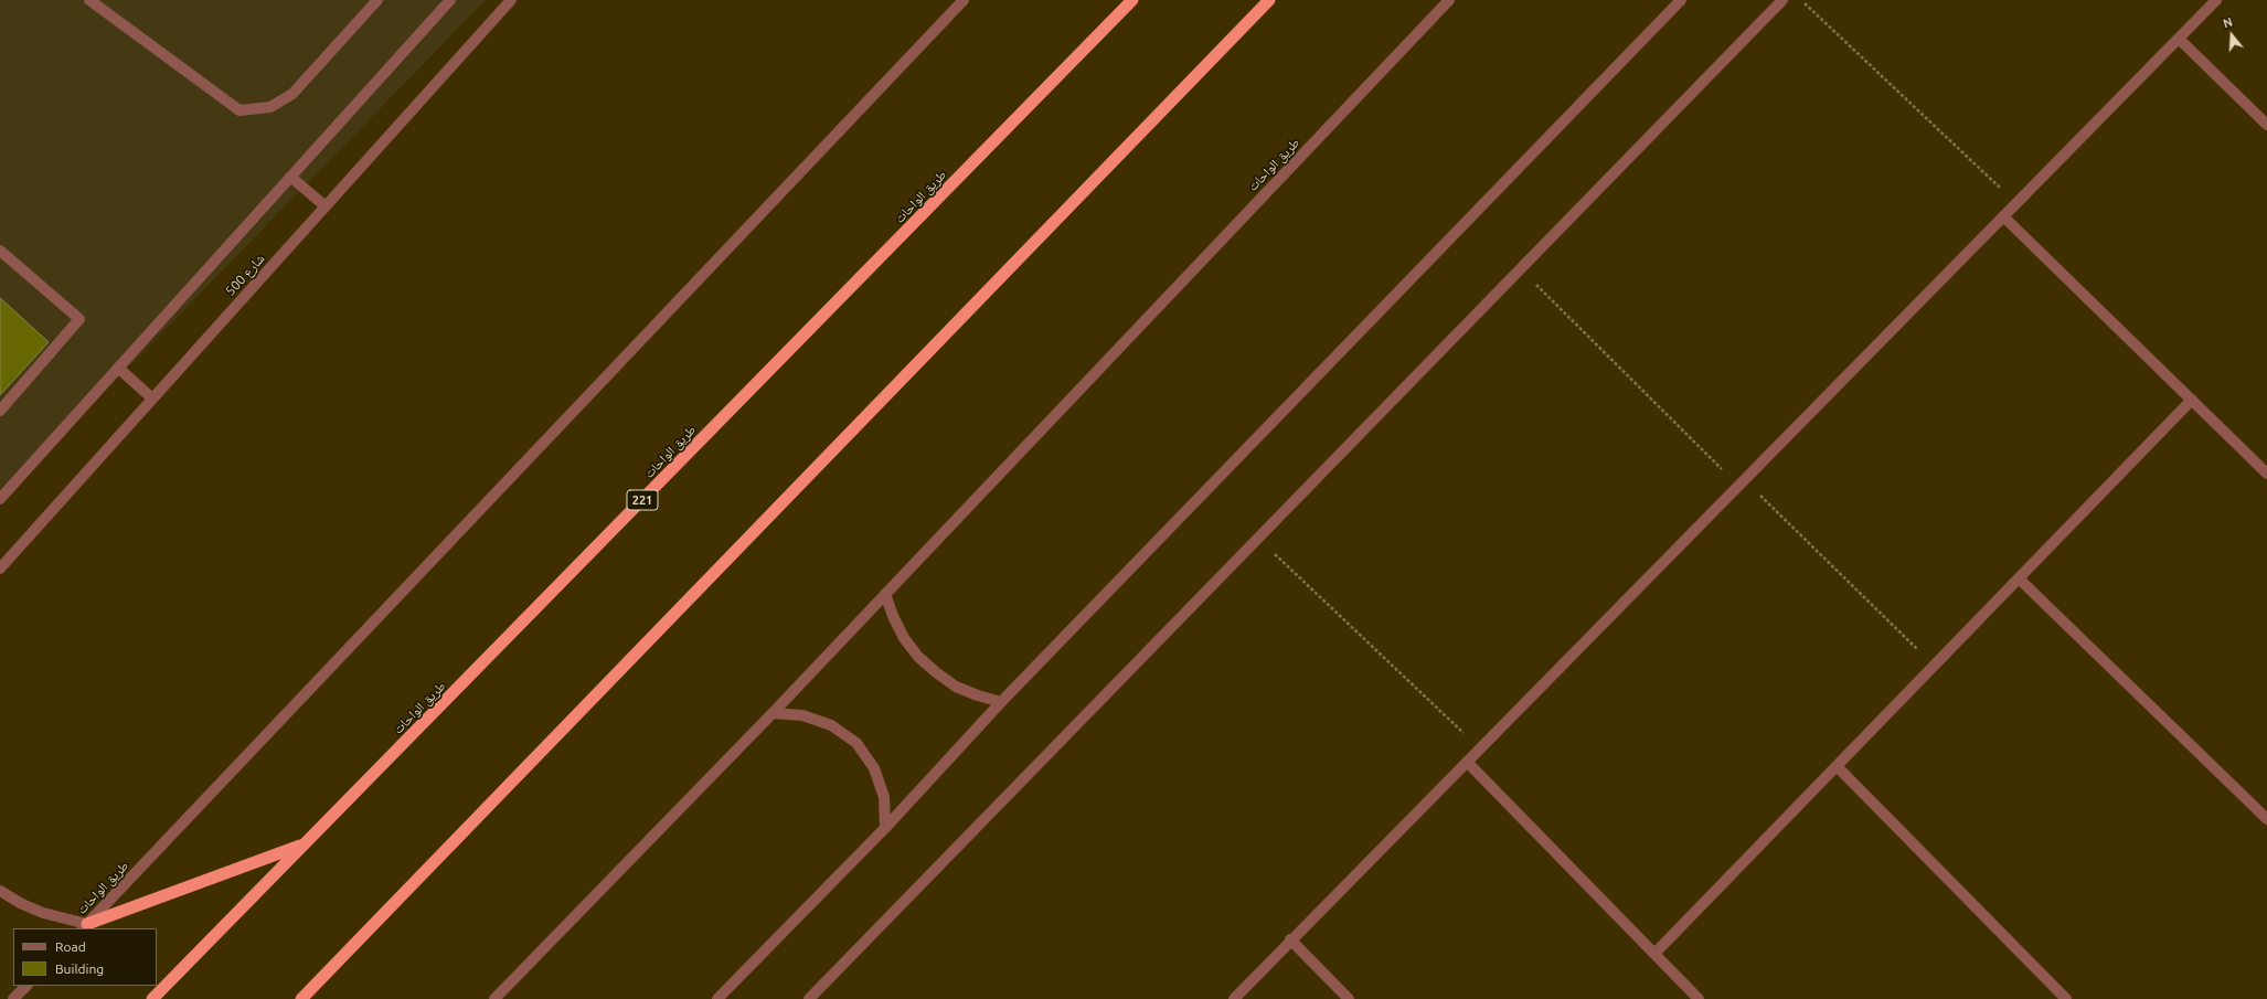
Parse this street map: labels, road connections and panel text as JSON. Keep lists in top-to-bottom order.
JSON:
{
  "streets": {
    "highway": ["طريق الواحات", "221"],
    "street": ["شارع 500"]
  },
  "legend": ["Road", "Building"],
  "north": "top"
}
